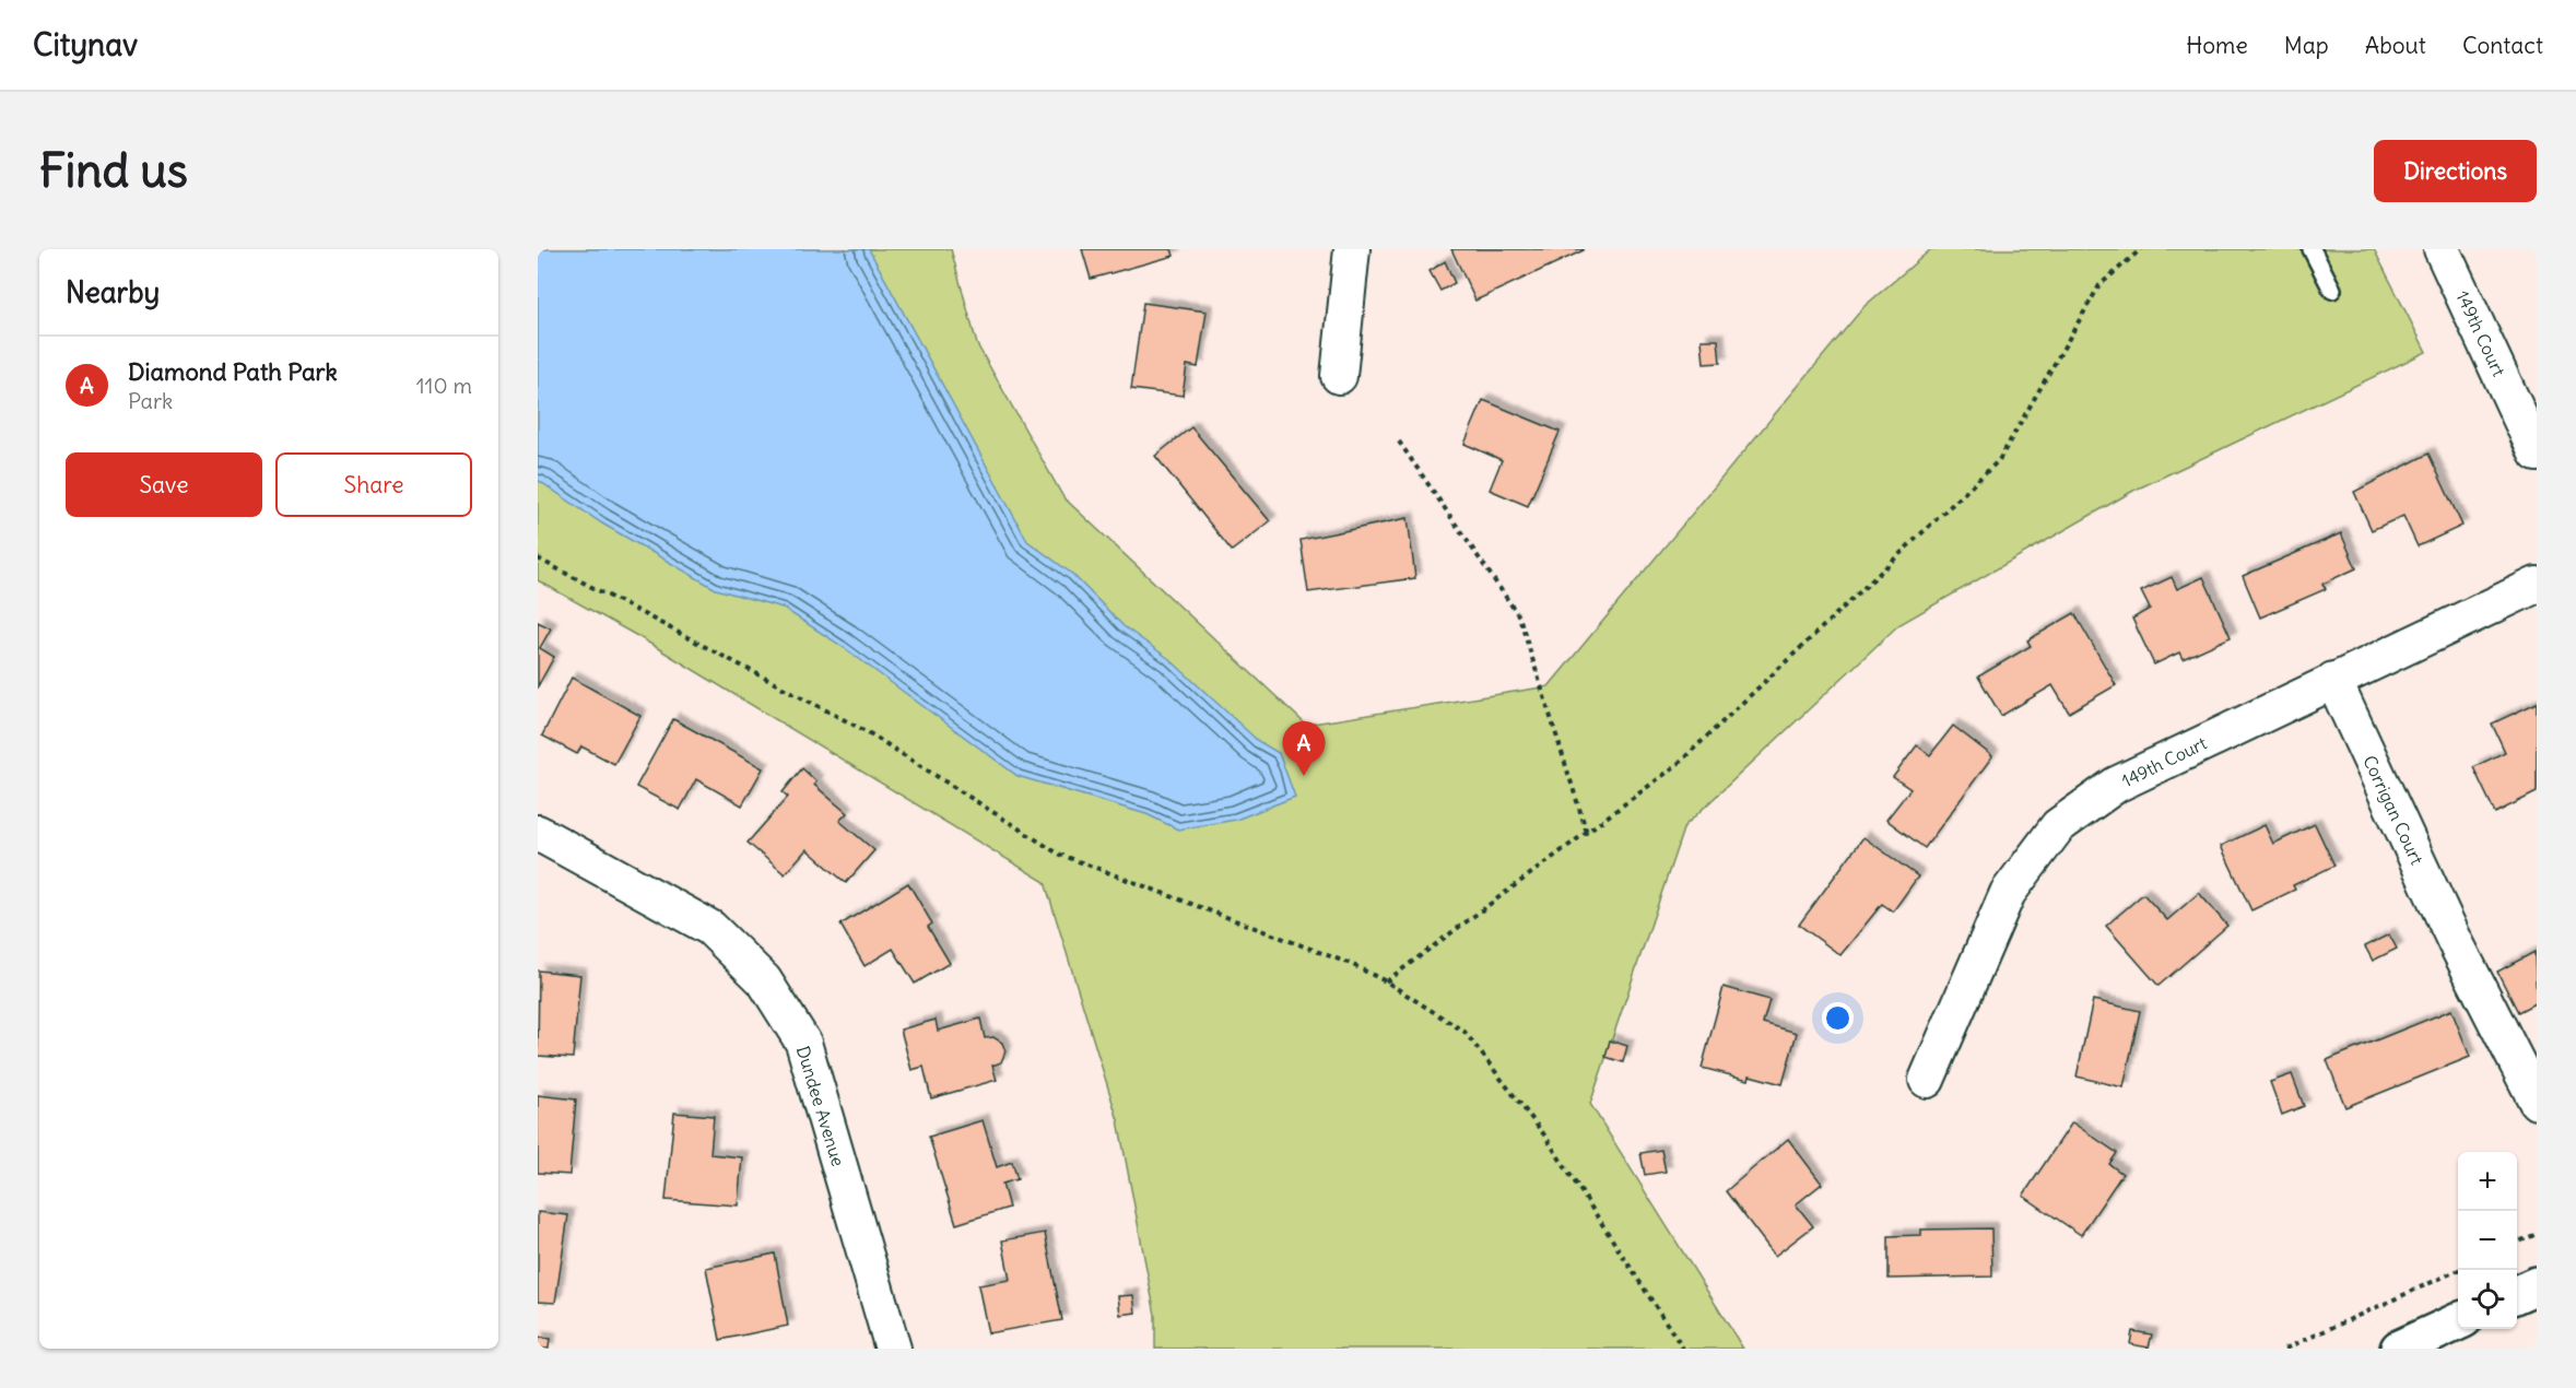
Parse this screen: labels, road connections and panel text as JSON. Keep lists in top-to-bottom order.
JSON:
{
  "streets": {
    "street": ["149th Court", "Corrigan Court", "Dundee Avenue"]
  },
  "crossings": [
    ["149th Court", "Corrigan Court"]
  ],
  "page": {
    "header": "Citynav",
    "nav": [
      "Home",
      "Map",
      "About",
      "Contact"
    ],
    "buttons": [
      "Directions",
      ["Save", "Share"]
    ],
    "title": "Find us",
    "heading": "Nearby",
    "list": [
      {
        "mark": "A",
        "name": "Diamond Path Park",
        "note": "Park",
        "value": "110 m"
      }
    ],
    "pins": "A",
    "map_buttons": ["+", "−"]
  }
}
